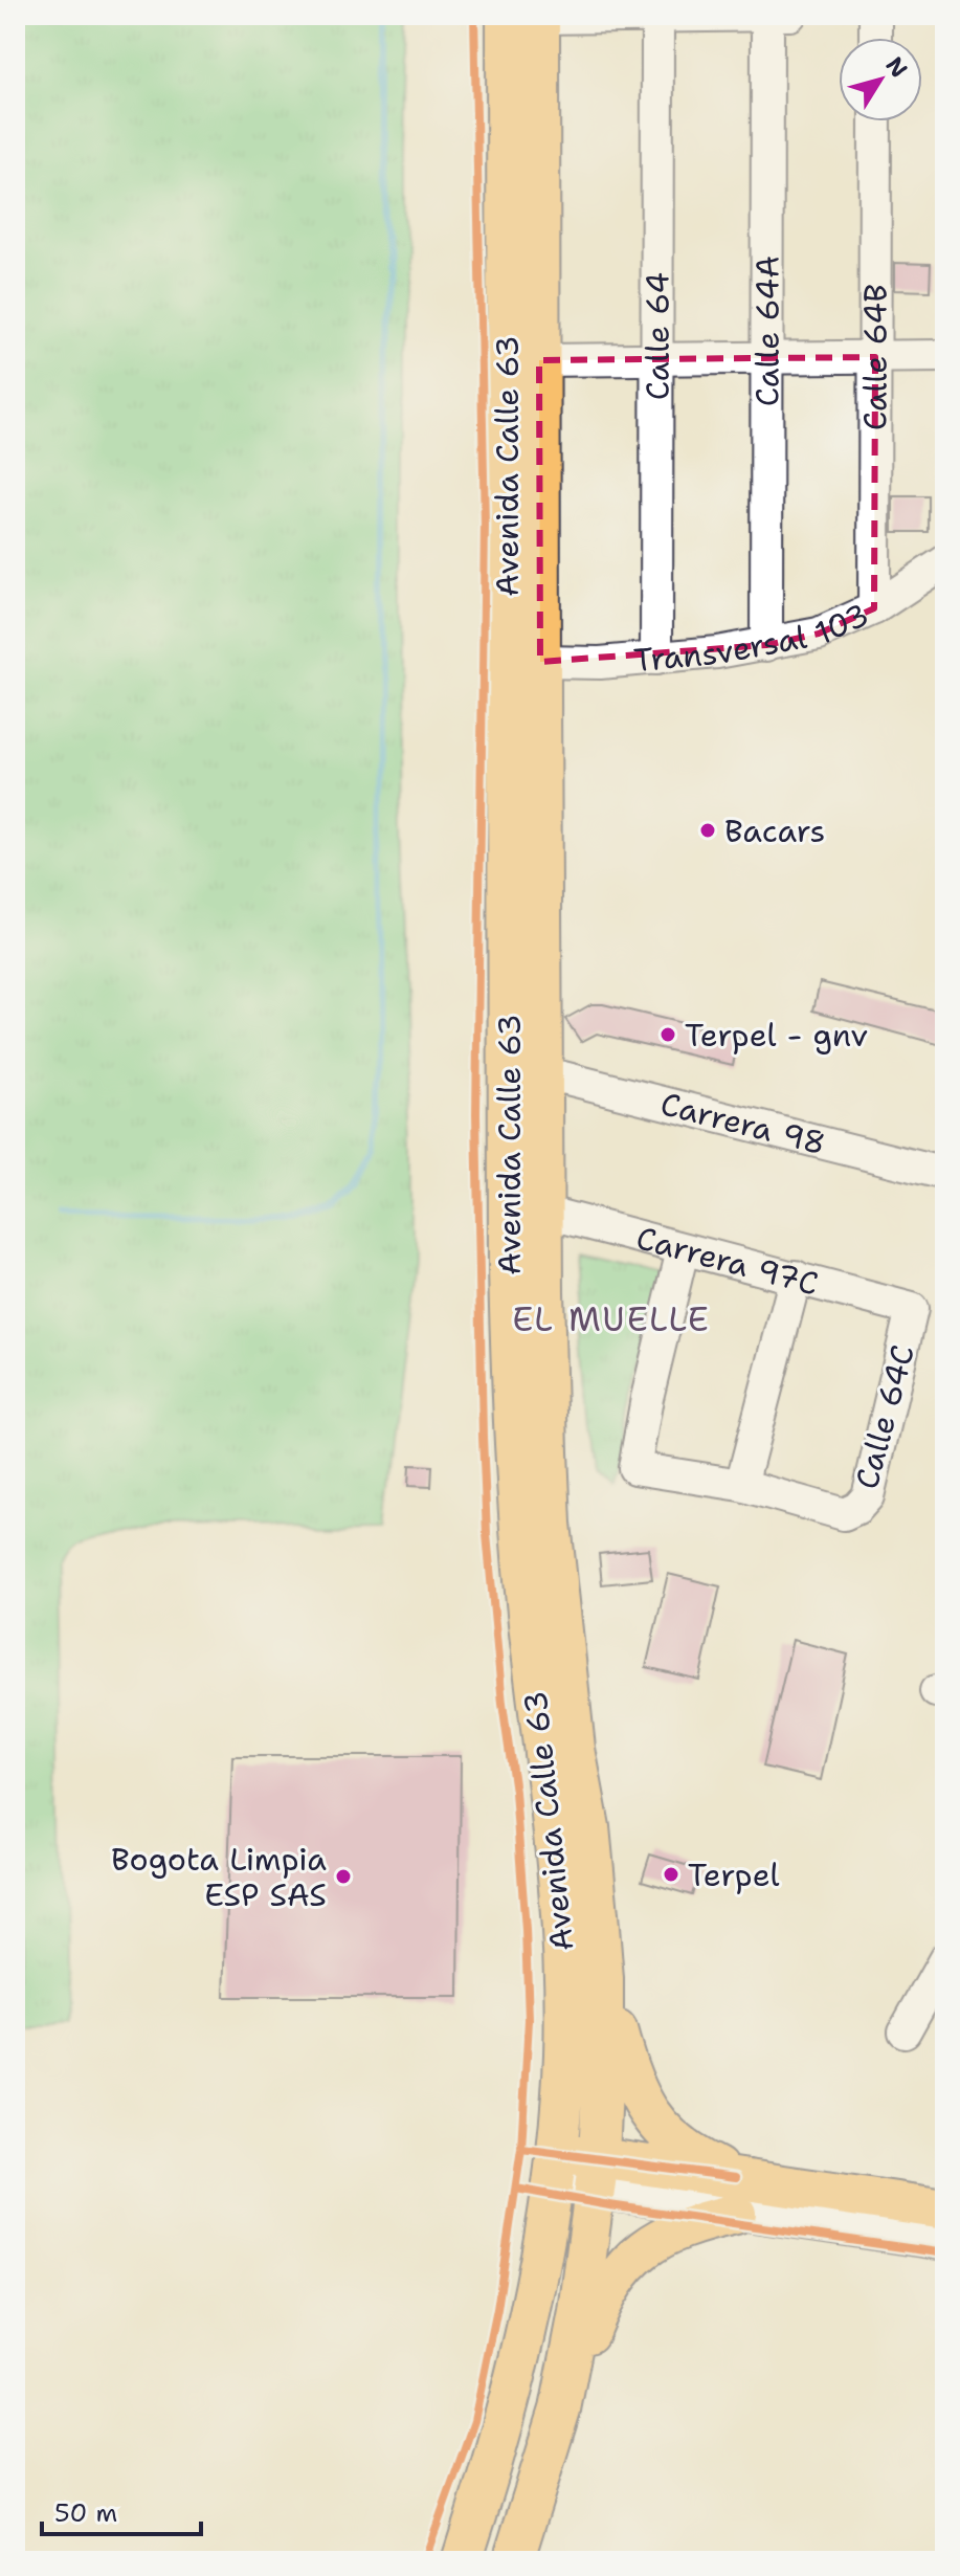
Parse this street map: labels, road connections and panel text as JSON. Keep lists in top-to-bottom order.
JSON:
{
  "streets": {
    "main road": ["Avenida Calle 63"],
    "street": [
      "Calle 64A",
      "Calle 64",
      "Calle 64B",
      "Transversal 103",
      "Carrera 98",
      "Carrera 97C",
      "Calle 64C"
    ]
  },
  "crossings": [
    ["Calle 64A", "Transversal 103"],
    ["Calle 64", "Transversal 103"],
    ["Calle 64B", "Transversal 103"],
    ["Avenida Calle 63", "Transversal 103"],
    ["Avenida Calle 63", "Carrera 98"],
    ["Avenida Calle 63", "Carrera 97C"],
    ["Carrera 97C", "Calle 64C"]
  ],
  "districts": ["EL MUELLE"],
  "places": [
    "Bacars",
    "Terpel - gnv",
    "Terpel",
    "Bogota Limpia ESP SAS"
  ],
  "scale_bar": "50 m",
  "north": "top right"
}
